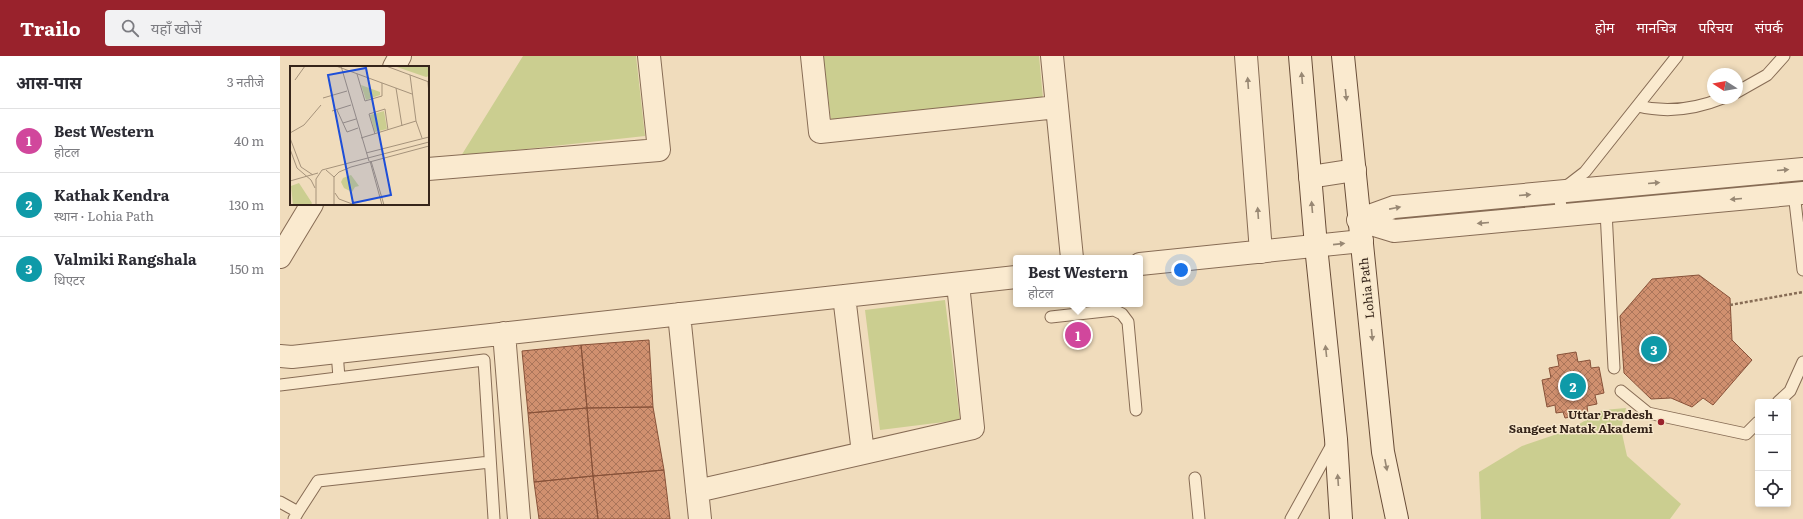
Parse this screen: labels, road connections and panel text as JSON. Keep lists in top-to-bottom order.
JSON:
{
  "streets": {
    "street": ["Lohia Path"]
  },
  "places": ["Uttar Pradesh Sangeet Natak Akademi"],
  "north": "left",
  "page": {
    "header": "Trailo",
    "search": "यहाँ खोजें",
    "nav": [
      "होम",
      "मानचित्र",
      "परिचय",
      "संपर्क"
    ],
    "heading": ["आस-पास", "3 नतीजे"],
    "list": [
      {
        "mark": "1",
        "name": "Best Western",
        "note": "होटल",
        "value": "40 m"
      },
      {
        "mark": "2",
        "name": "Kathak Kendra",
        "note": "स्थान · Lohia Path",
        "value": "130 m"
      },
      {
        "mark": "3",
        "name": "Valmiki Rangshala",
        "note": "थिएटर",
        "value": "150 m"
      }
    ],
    "popup": ["Best Western", "होटल"],
    "pins": ["1", "3", "2"],
    "map_buttons": ["+", "−"]
  }
}
